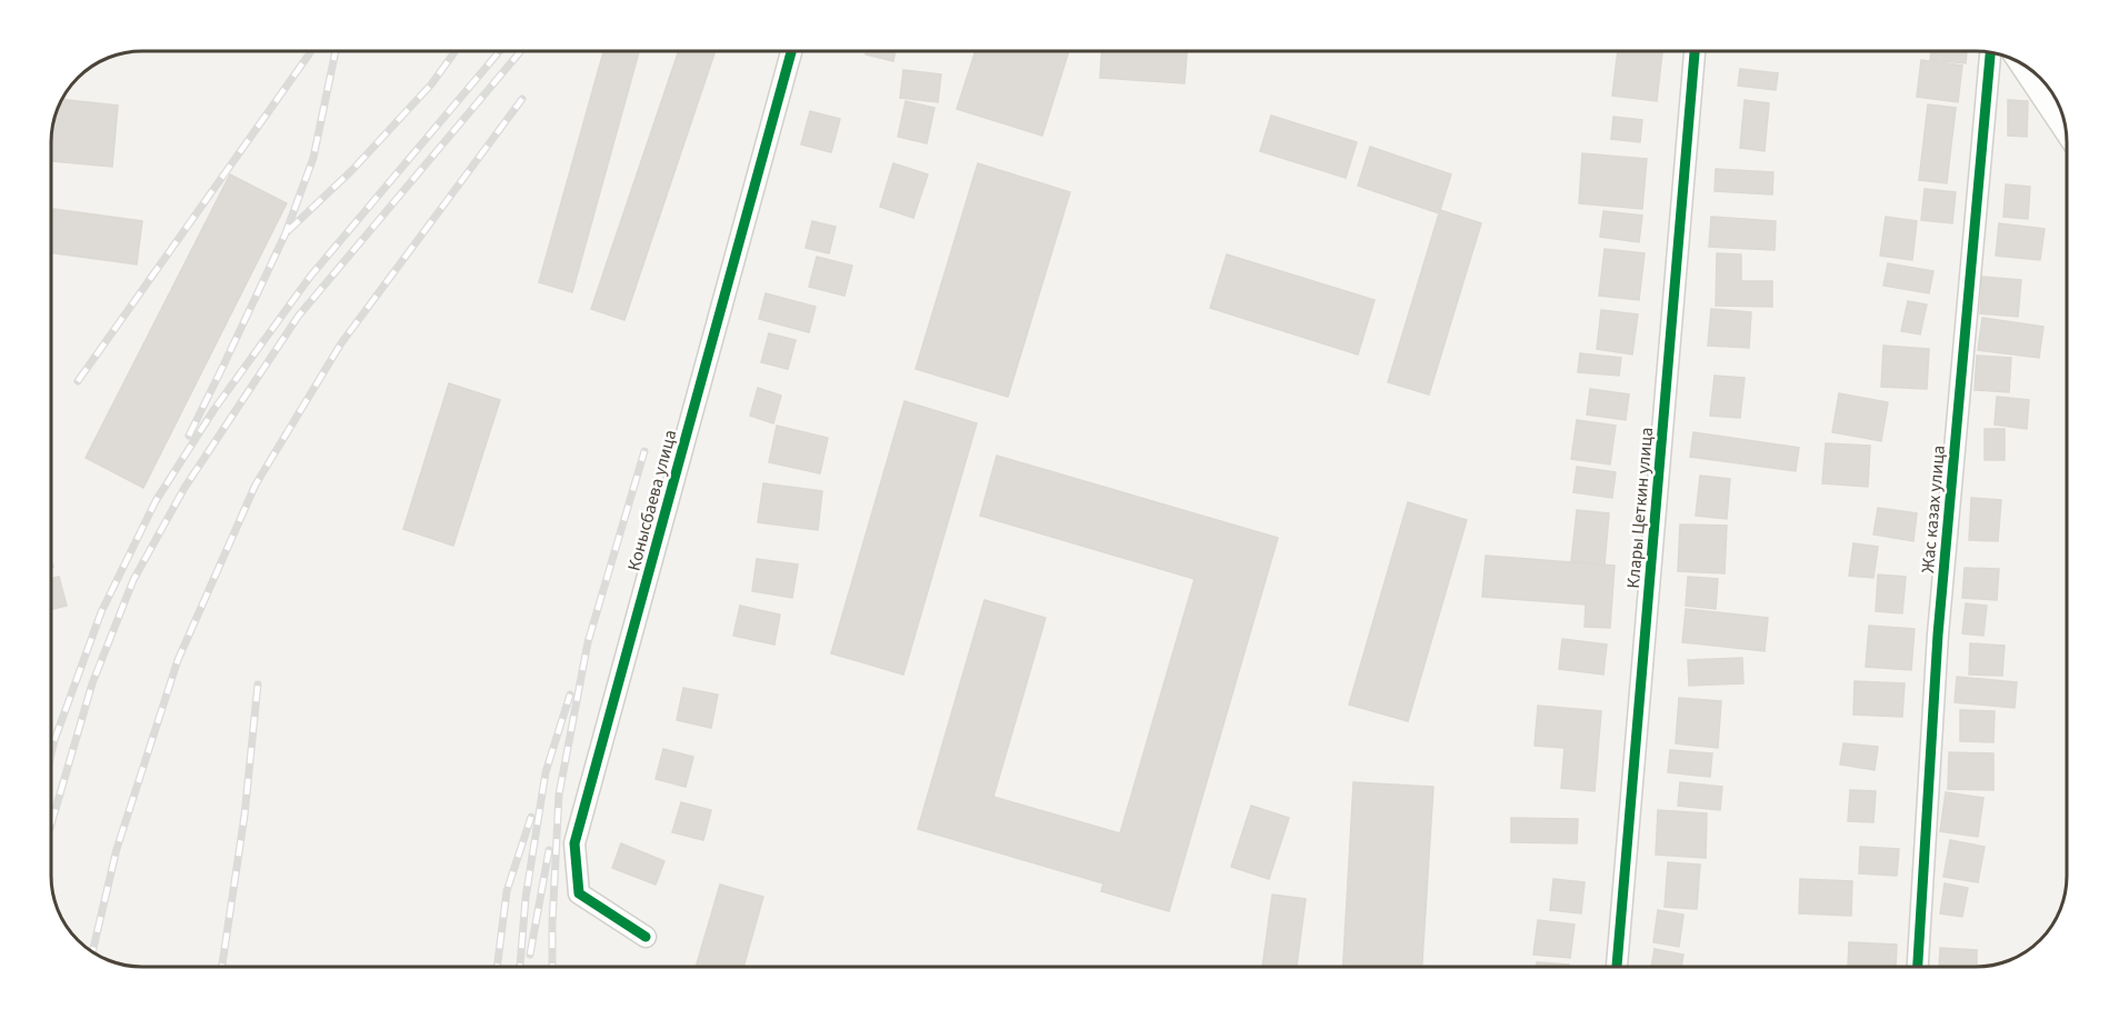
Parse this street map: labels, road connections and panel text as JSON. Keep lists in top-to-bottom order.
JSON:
{
  "streets": {
    "street": ["Конысбаева улица", "Клары Цеткин улица", "Жас казах улица"]
  }
}
